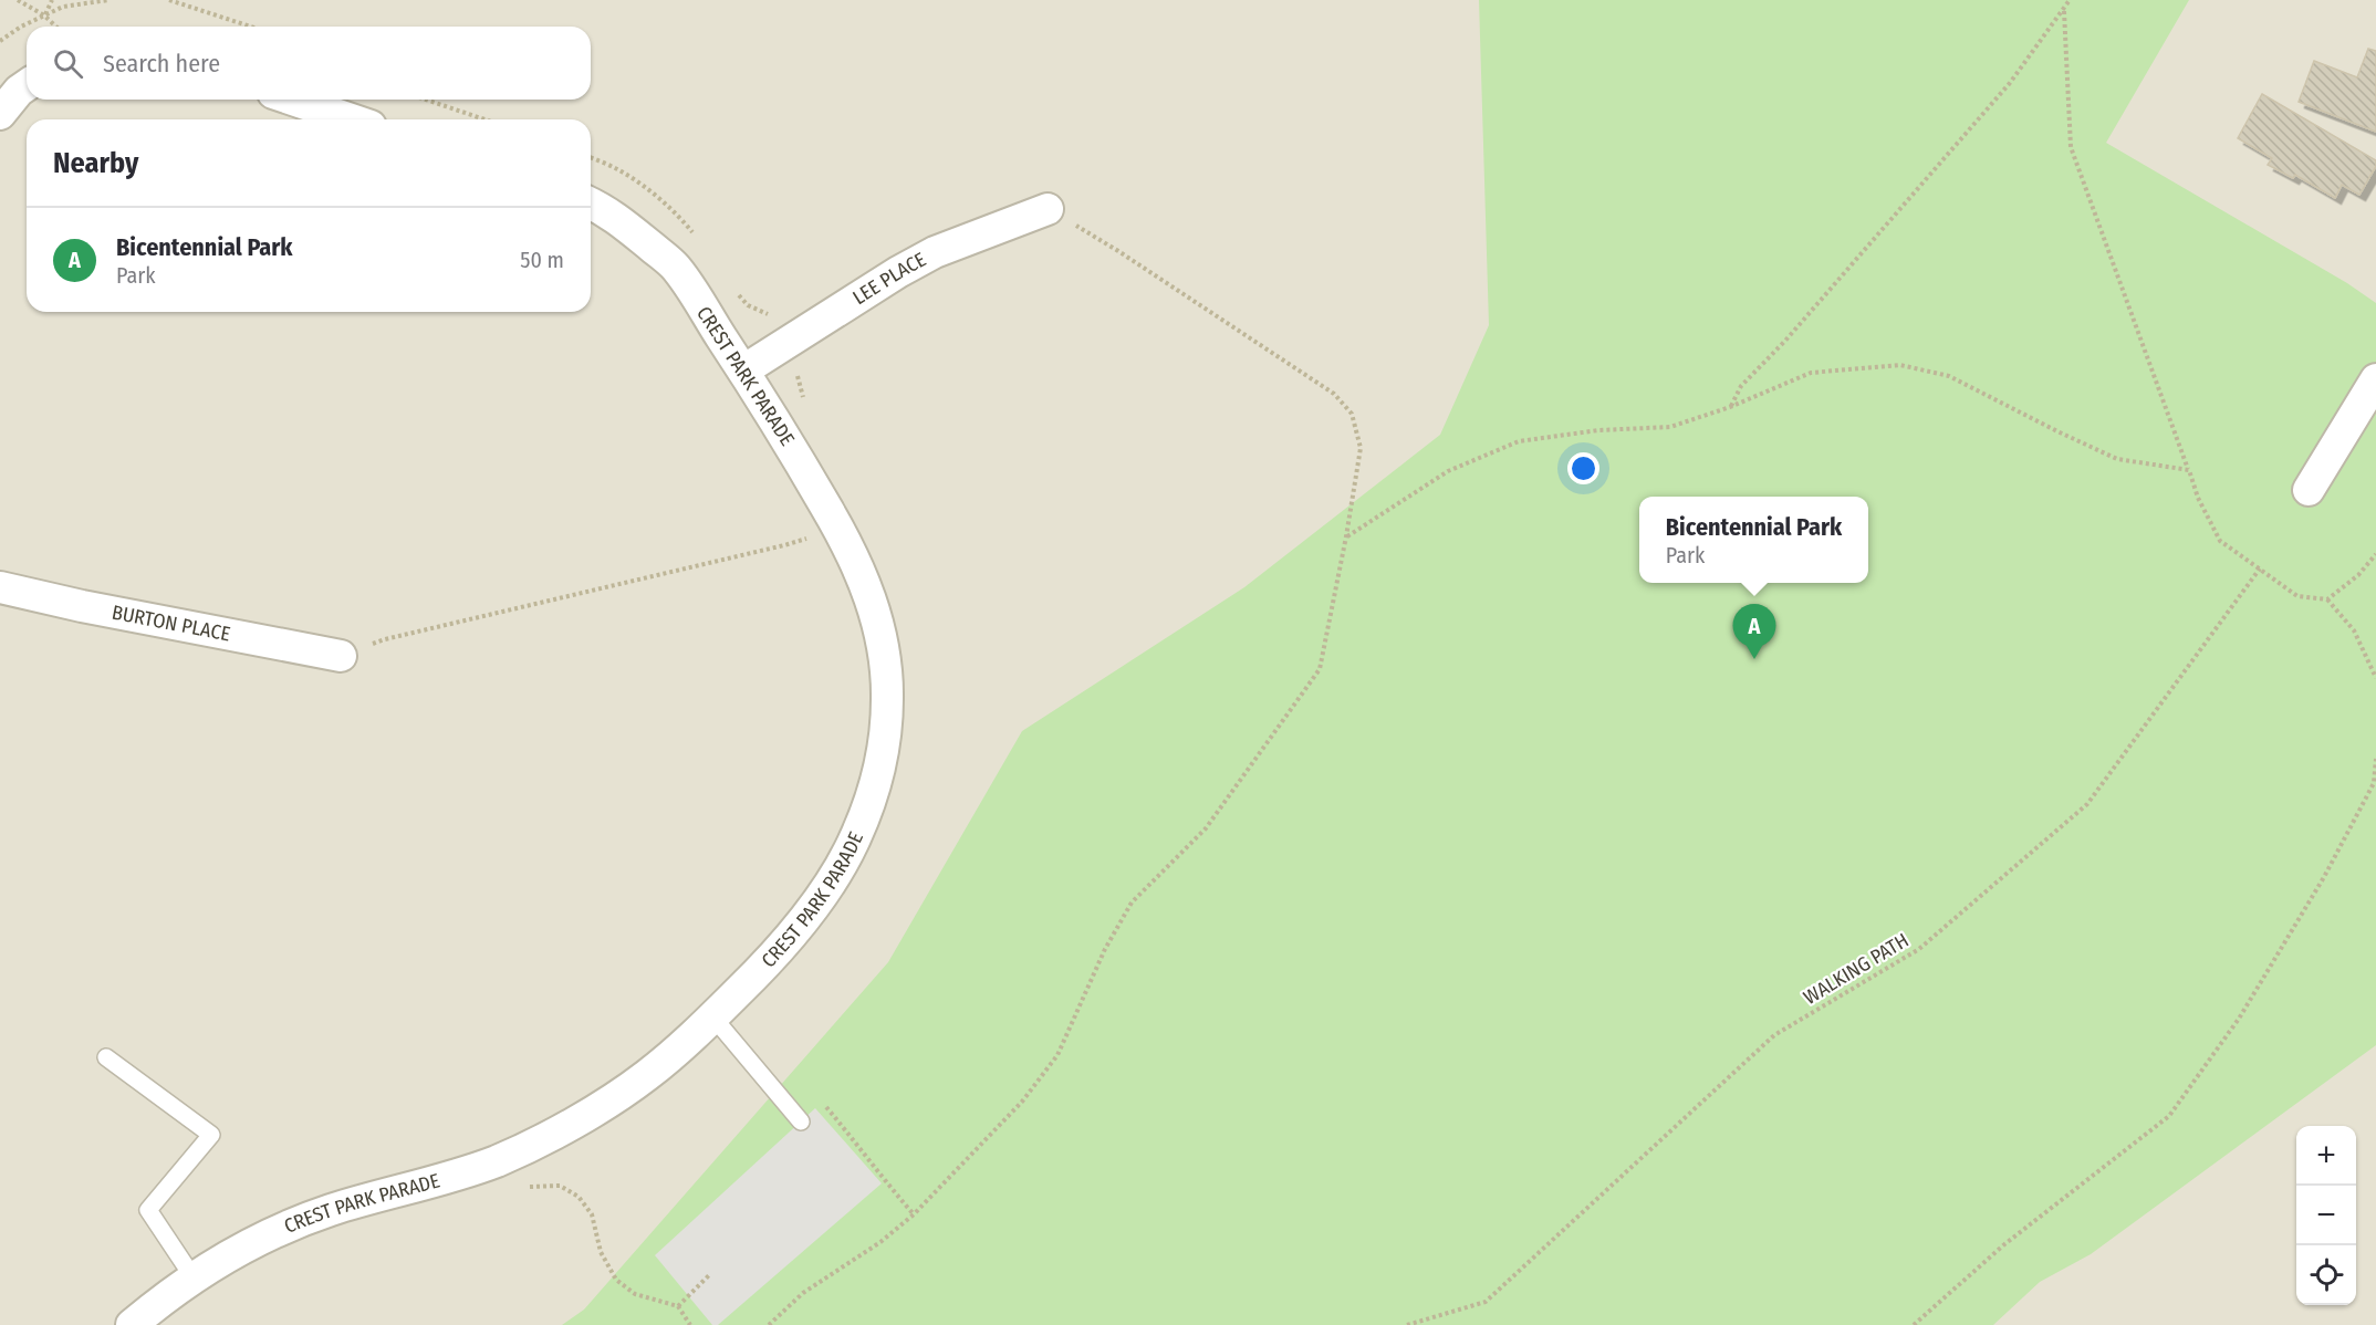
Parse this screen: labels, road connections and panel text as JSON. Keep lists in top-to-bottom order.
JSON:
{
  "streets": {
    "street": ["LEE PLACE", "CREST PARK PARADE", "BURTON PLACE"],
    "path": ["WALKING PATH"]
  },
  "crossings": [
    ["LEE PLACE", "CREST PARK PARADE"]
  ],
  "page": {
    "search": "Search here",
    "heading": "Nearby",
    "list": [
      {
        "mark": "A",
        "name": "Bicentennial Park",
        "note": "Park",
        "value": "50 m"
      }
    ],
    "popup": ["Bicentennial Park", "Park"],
    "pins": "A",
    "map_buttons": ["+", "−"]
  }
}
